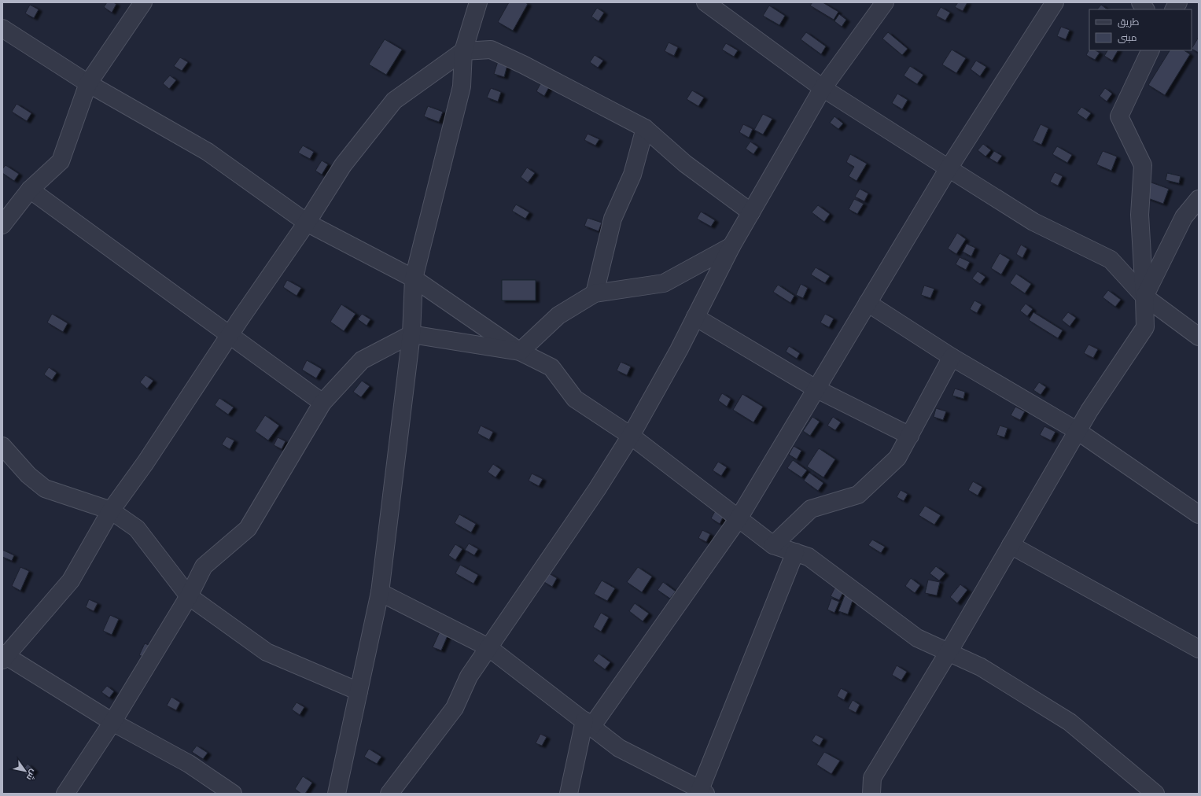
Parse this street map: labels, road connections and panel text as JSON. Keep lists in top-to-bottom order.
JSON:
{
  "legend": ["طريق", "مبنى"],
  "north": "bottom right"
}
